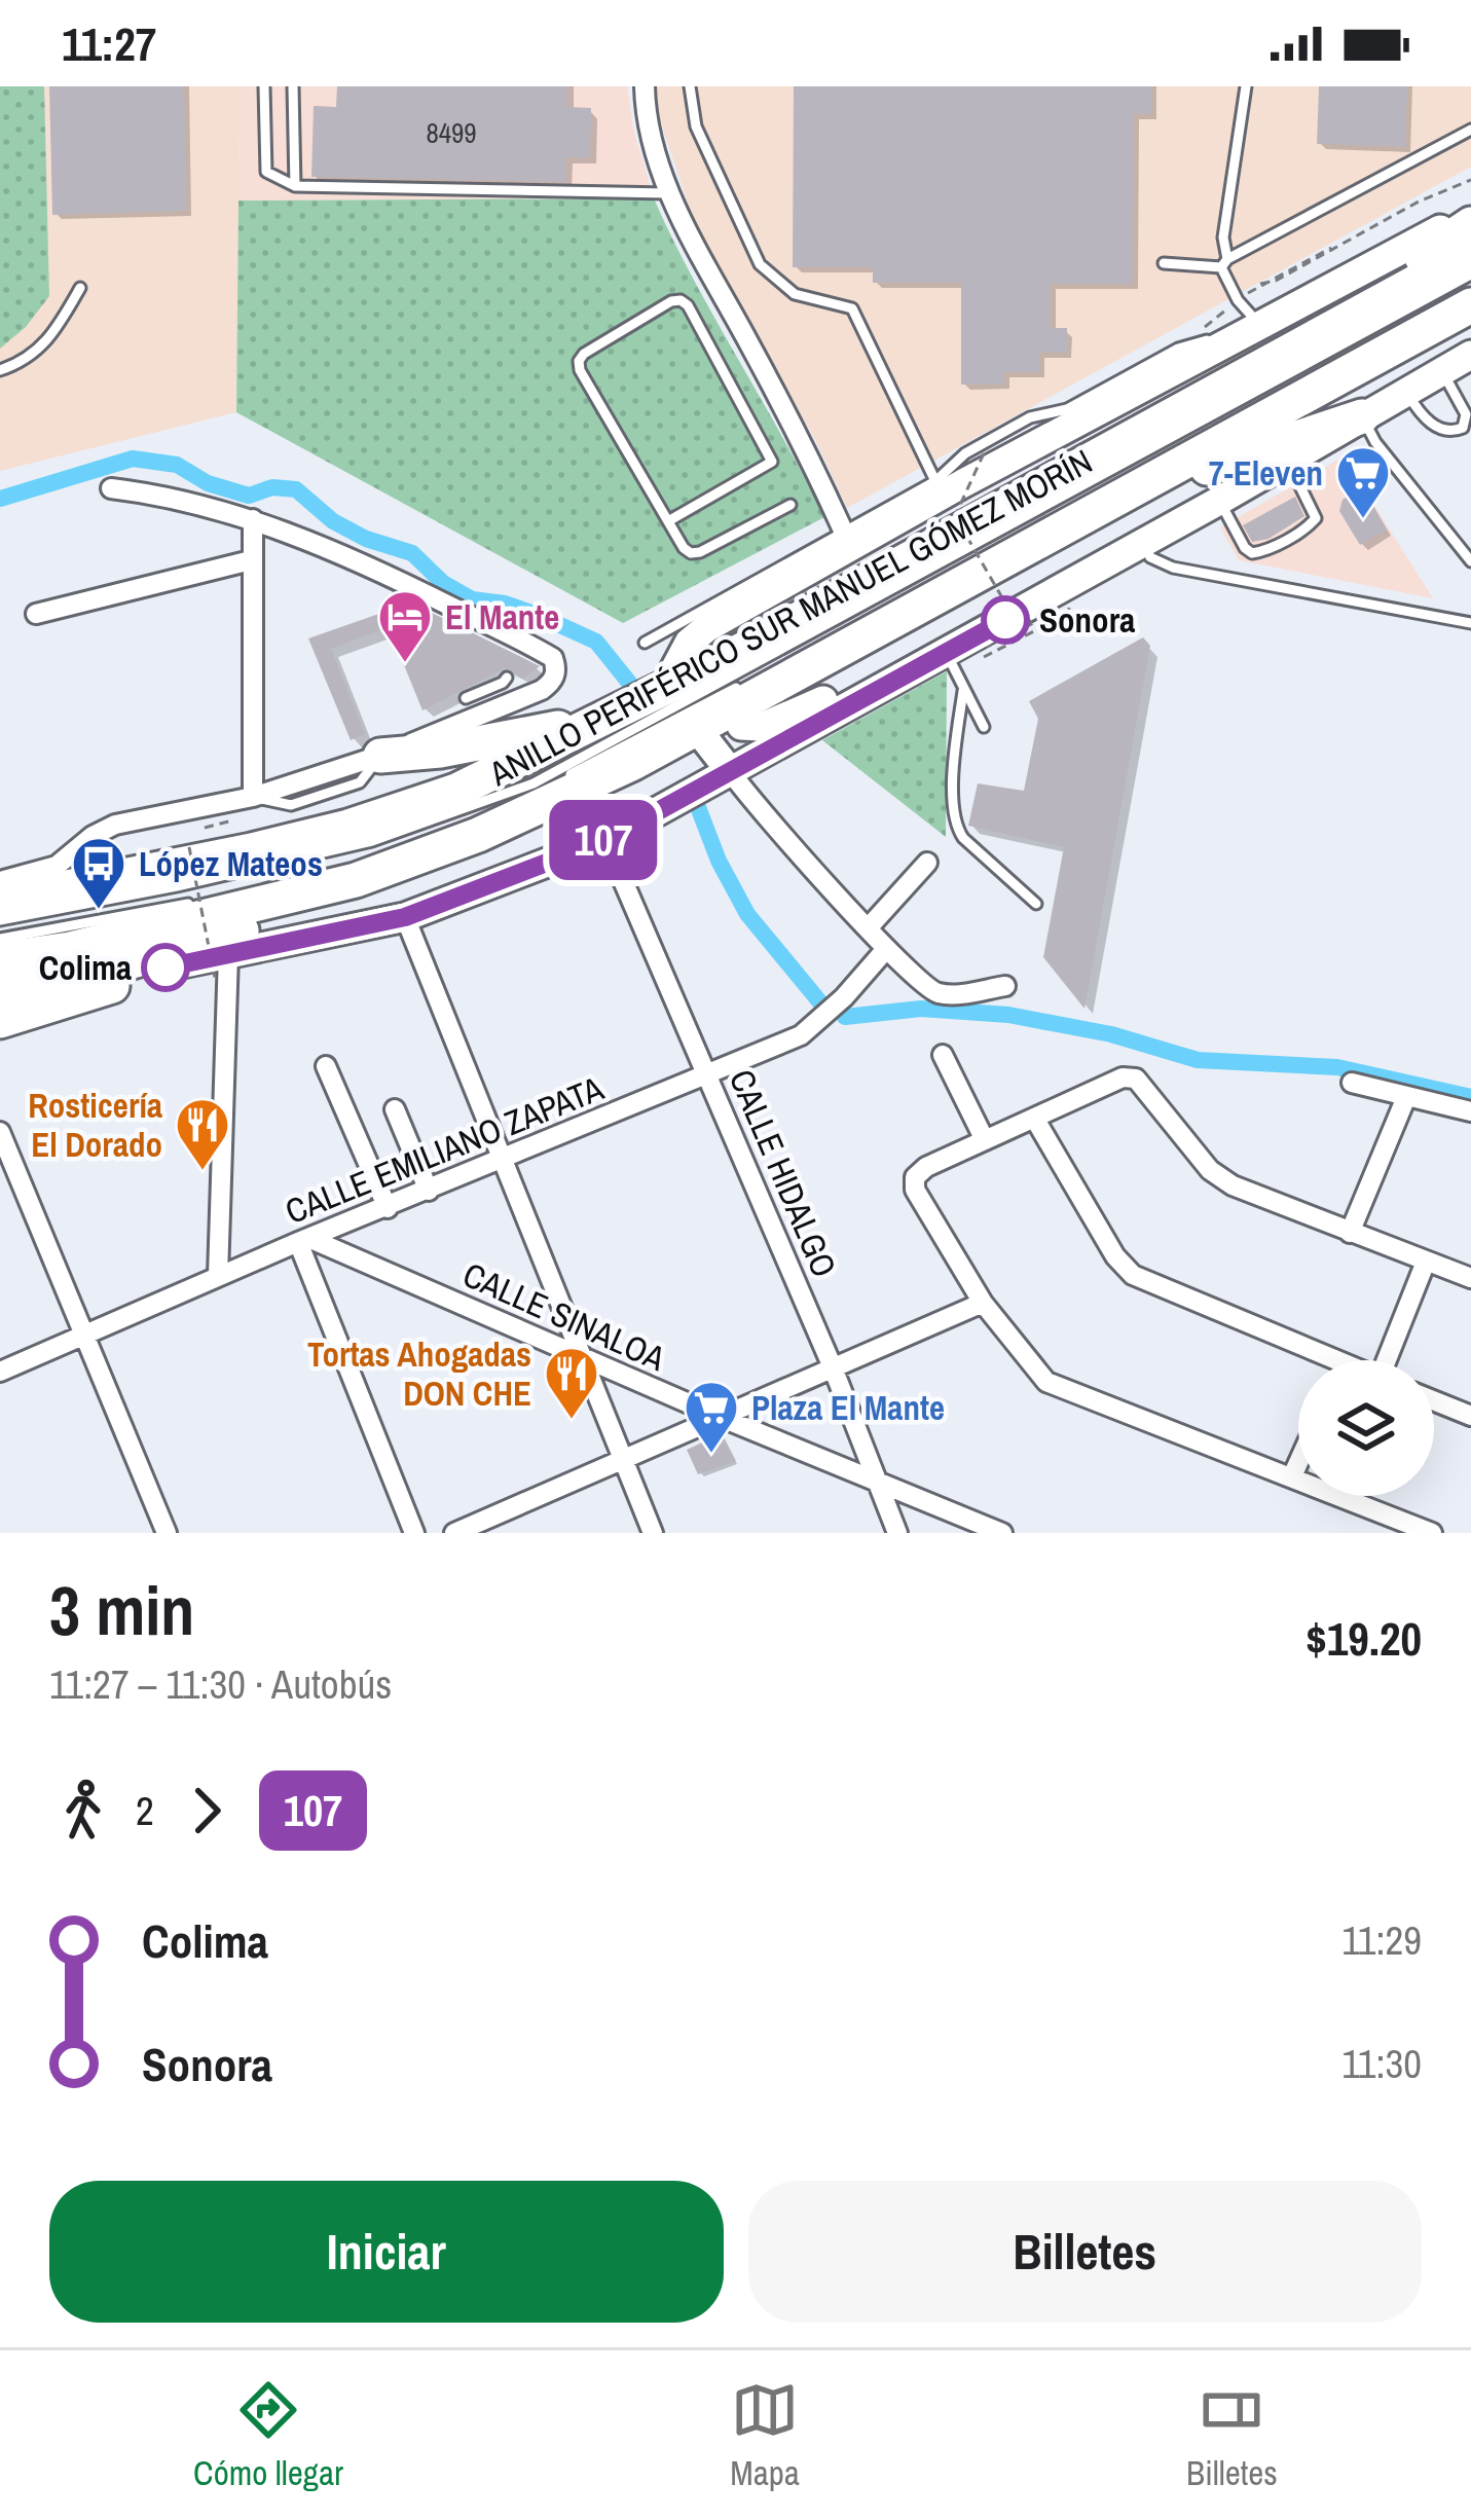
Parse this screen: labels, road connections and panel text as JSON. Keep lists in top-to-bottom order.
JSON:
{
  "streets": {
    "highway": ["ANILLO PERIFÉRICO SUR MANUEL GÓMEZ MORÍN"],
    "street": ["CALLE EMILIANO ZAPATA", "CALLE HIDALGO", "CALLE SINALOA"]
  },
  "crossings": [
    ["CALLE EMILIANO ZAPATA", "CALLE HIDALGO"],
    ["CALLE EMILIANO ZAPATA", "CALLE SINALOA"],
    ["CALLE HIDALGO", "CALLE SINALOA"]
  ],
  "places": {
    "supermarket": ["7-Eleven", "Plaza El Mante"],
    "other": ["Sonora", "Colima"],
    "hotel": ["El Mante"],
    "bus stop": ["López Mateos"],
    "restaurant": ["Rosticería El Dorado", "Tortas Ahogadas DON CHE"]
  },
  "lines": ["bus line 107"],
  "house_numbers": ["8499"],
  "page": {
    "status": "11:27",
    "on_map": "107",
    "heading": ["3 min", "11:27 – 11:30 · Autobús", "$19.20"],
    "legs": ["2", "107"],
    "list": [
      {
        "name": "Colima",
        "value": "11:29"
      },
      {
        "name": "Sonora",
        "value": "11:30"
      }
    ],
    "buttons": ["Iniciar", "Billetes"],
    "tabs": ["Cómo llegar", "Mapa", "Billetes"]
  }
}
